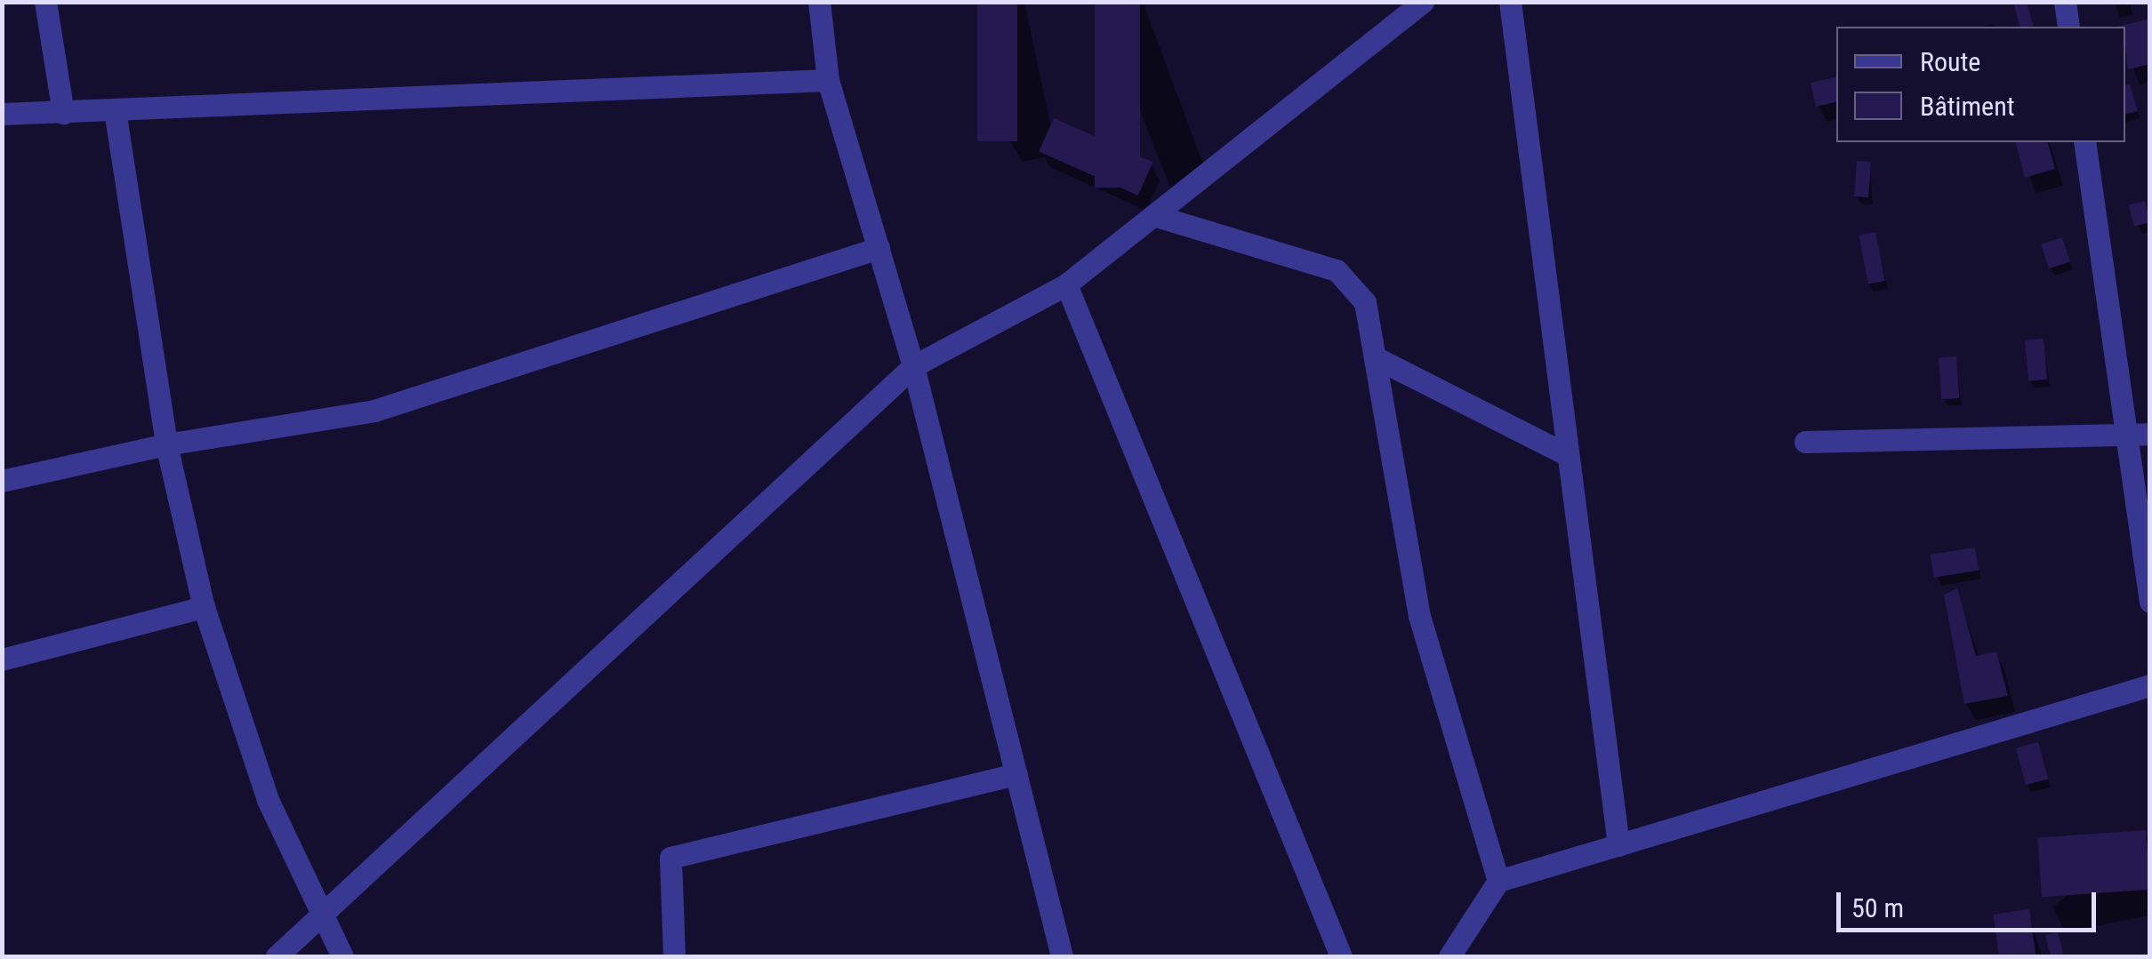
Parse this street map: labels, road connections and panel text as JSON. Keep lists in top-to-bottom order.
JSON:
{
  "legend": ["Route", "Bâtiment"],
  "scale_bar": "50 m"
}
